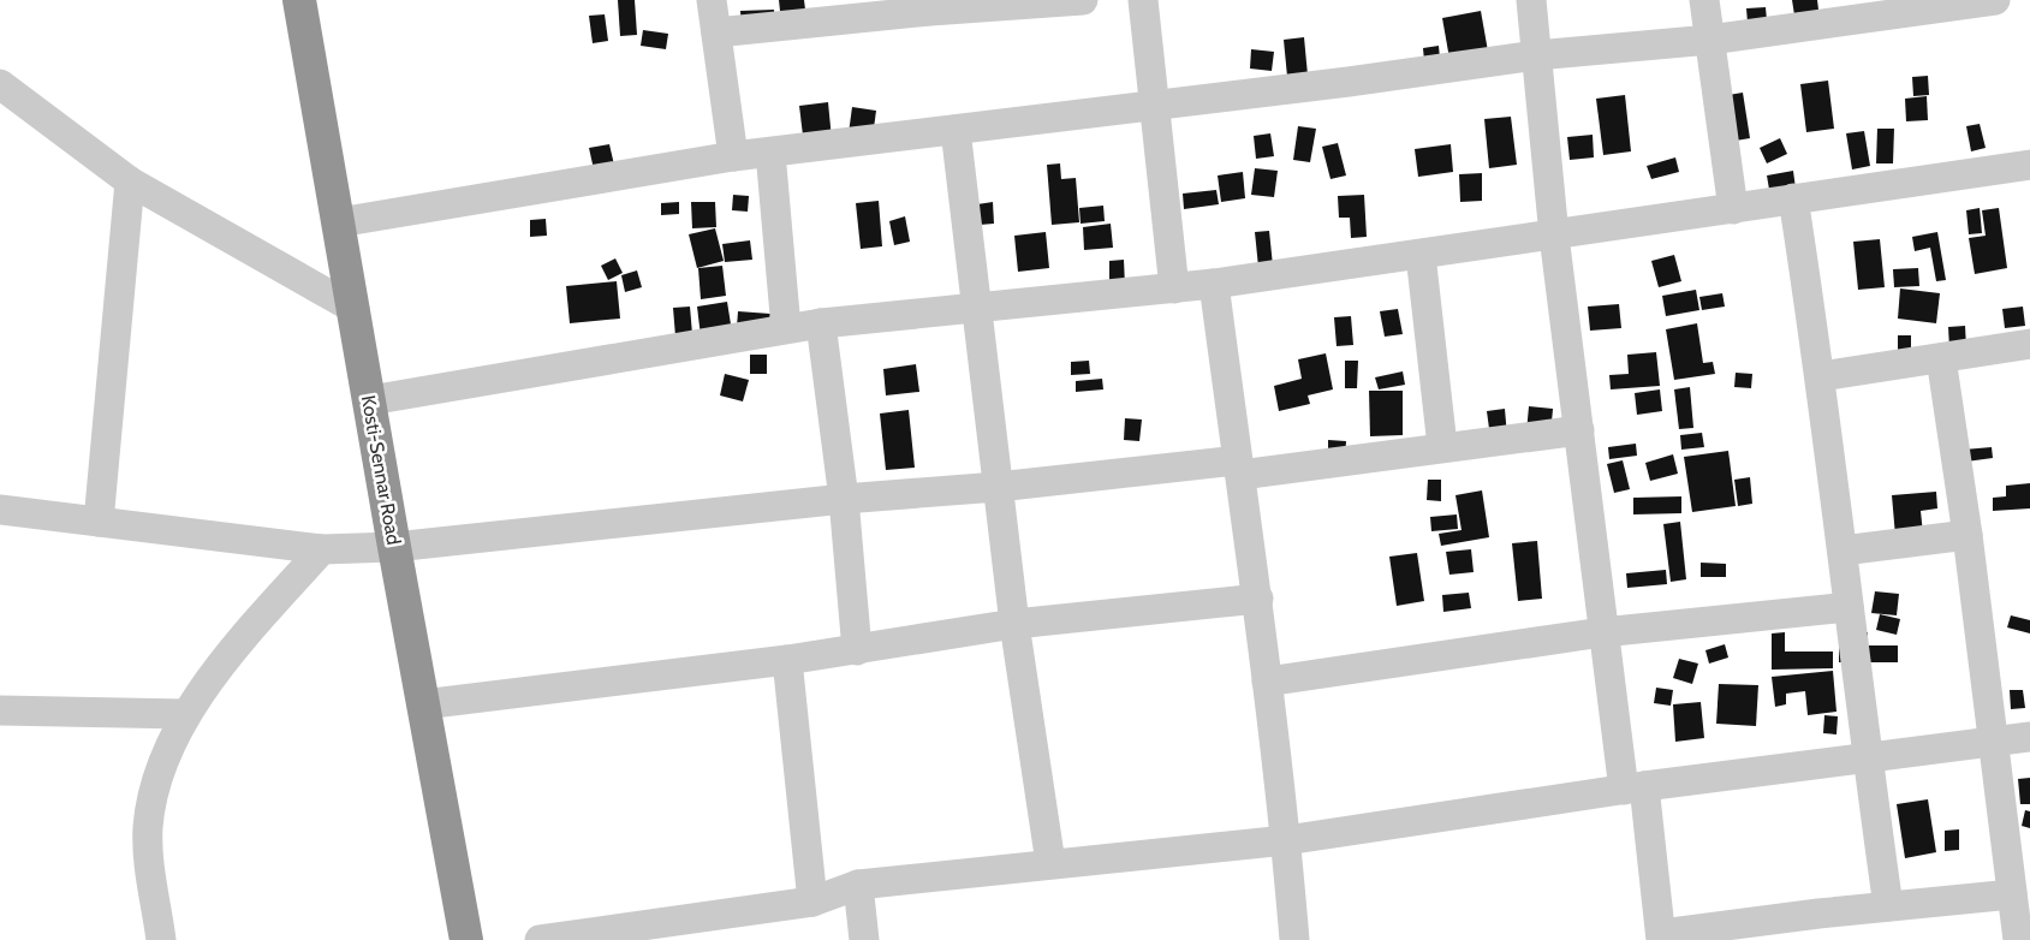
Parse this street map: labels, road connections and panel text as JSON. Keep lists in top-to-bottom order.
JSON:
{
  "streets": {
    "highway": ["Kosti-Sennar Road"]
  }
}
